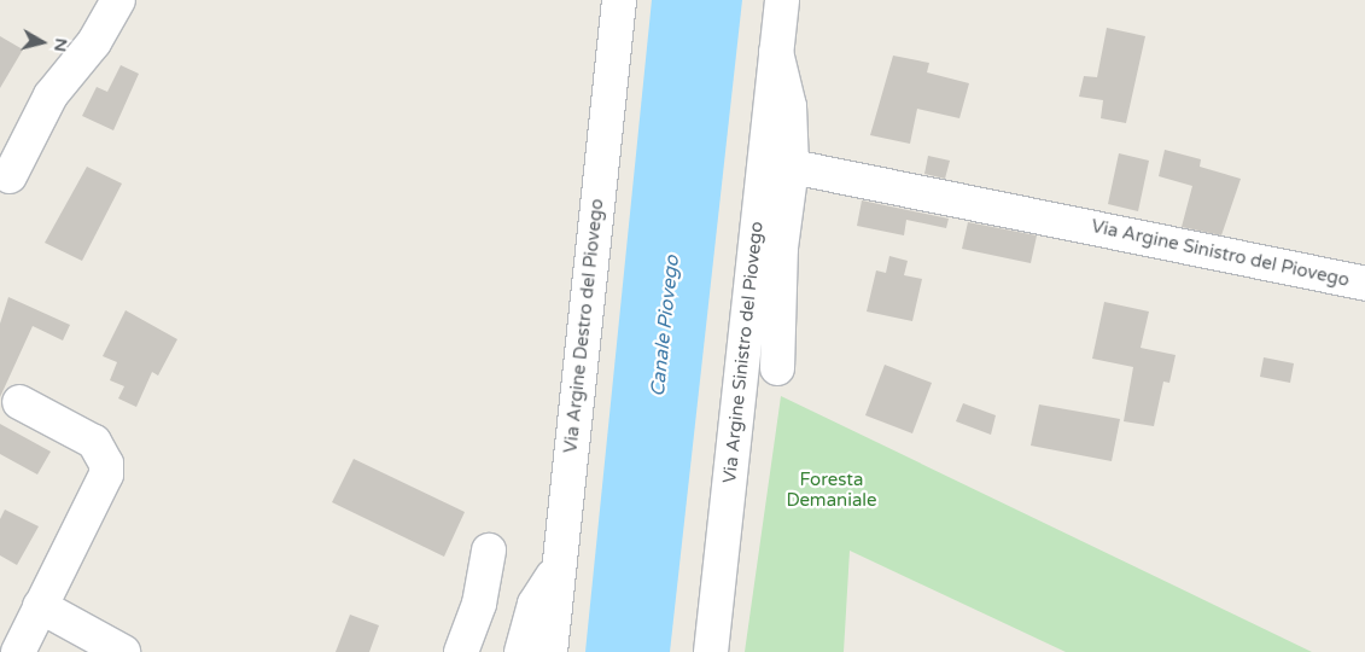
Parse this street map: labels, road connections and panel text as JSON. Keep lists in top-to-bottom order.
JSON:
{
  "streets": {
    "street": ["Via Argine Sinistro del Piovego", "Via Argine Destro del Piovego"]
  },
  "water": ["Canale Piovego"],
  "parks": ["Foresta Demaniale"],
  "north": "right"
}
